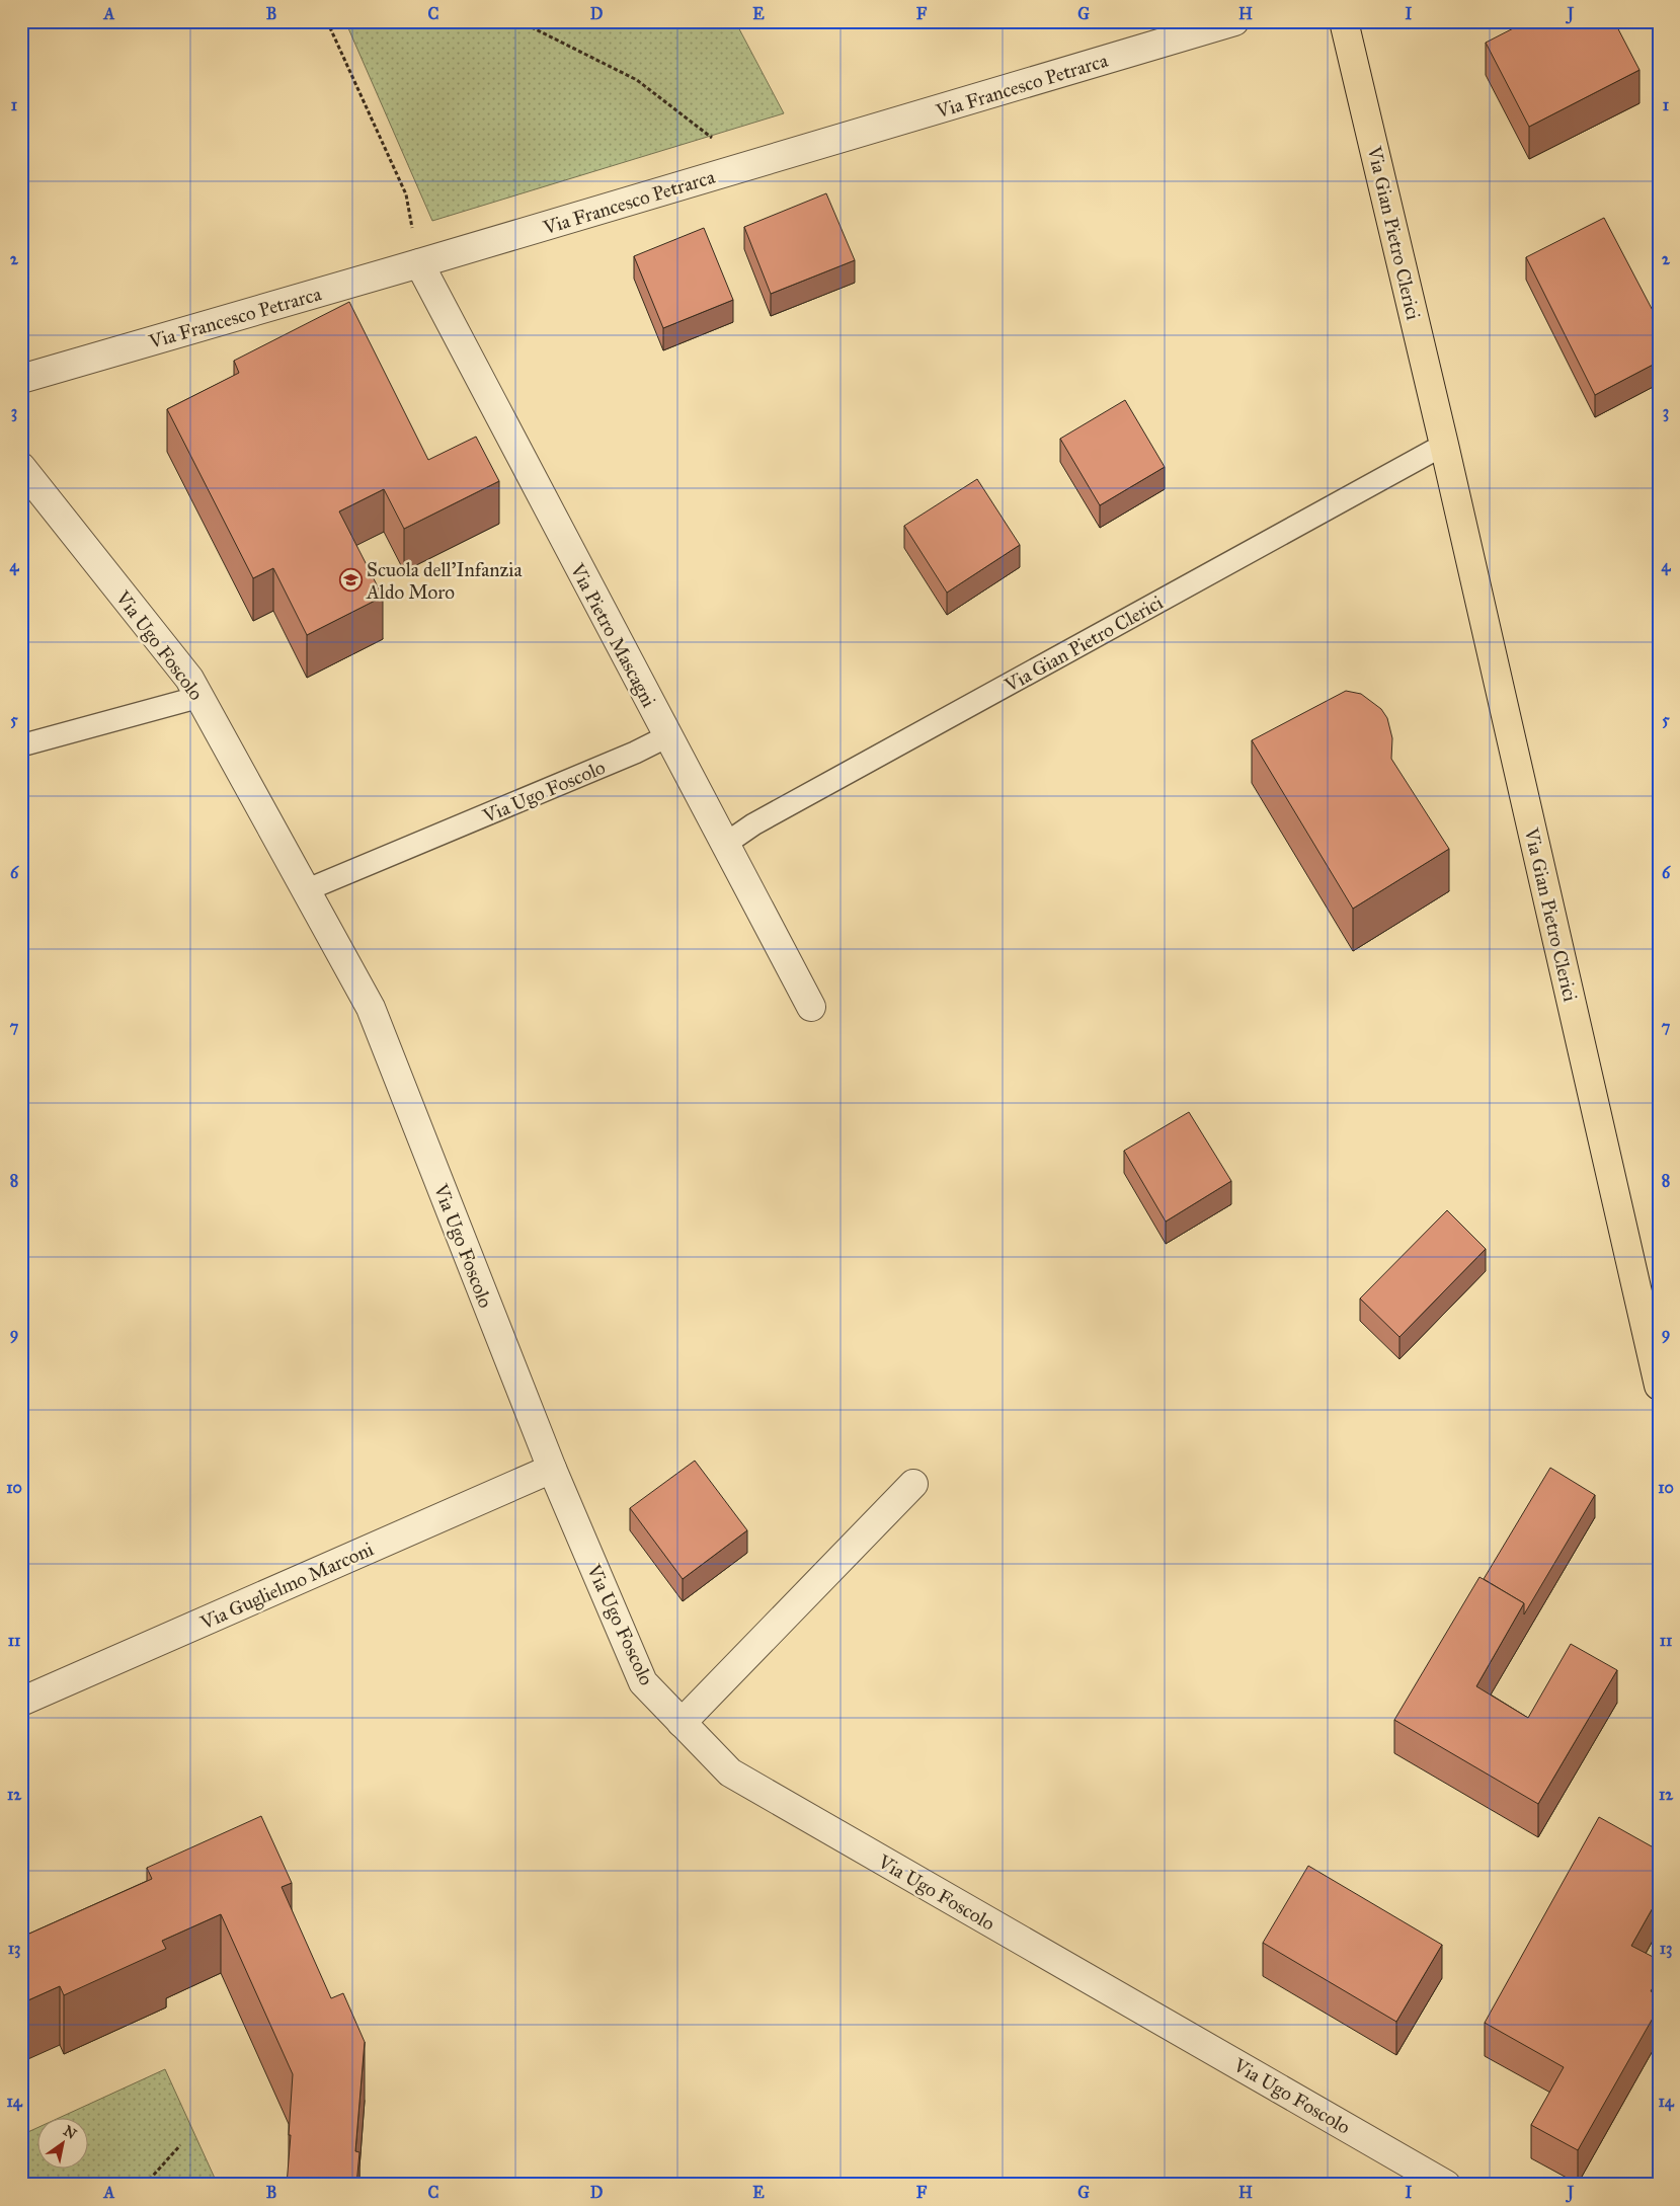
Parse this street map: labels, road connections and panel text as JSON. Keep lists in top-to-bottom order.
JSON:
{
  "streets": {
    "main road": ["Via Gian Pietro Clerici"],
    "street": [
      "Via Francesco Petrarca",
      "Via Pietro Mascagni",
      "Via Ugo Foscolo",
      "Via Guglielmo Marconi"
    ]
  },
  "crossings": [
    ["Via Francesco Petrarca", "Via Pietro Mascagni"],
    ["Via Gian Pietro Clerici", "Via Pietro Mascagni"],
    ["Via Pietro Mascagni", "Via Ugo Foscolo"],
    ["Via Ugo Foscolo", "Via Guglielmo Marconi"]
  ],
  "places": {
    "school or university": ["Scuola dell'Infanzia Aldo Moro"]
  },
  "north": "top right",
  "grid": {
    "columns": [
      "A",
      "B",
      "C",
      "D",
      "E",
      "F",
      "G",
      "H",
      "I",
      "J"
    ],
    "rows": [
      "1",
      "2",
      "3",
      "4",
      "5",
      "6",
      "7",
      "8",
      "9",
      "10",
      "11",
      "12",
      "13",
      "14"
    ]
  }
}
